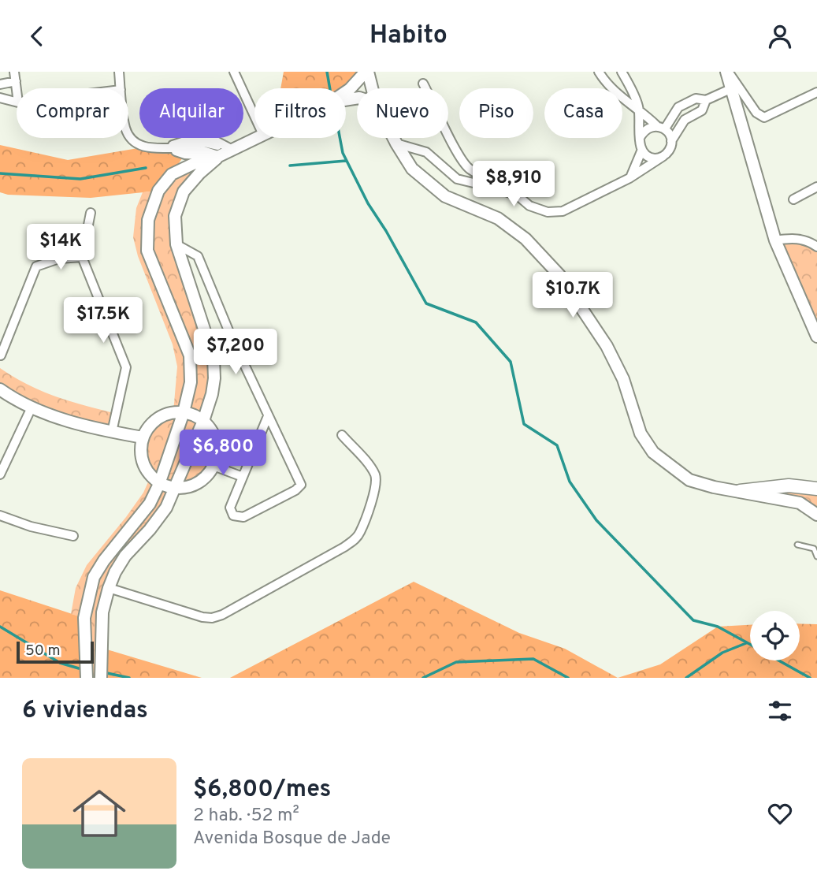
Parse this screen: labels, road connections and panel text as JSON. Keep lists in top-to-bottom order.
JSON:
{
  "scale_bar": "50 m",
  "page": {
    "header": "Habito",
    "chip": [
      "Comprar",
      "Alquilar",
      "Filtros",
      "Nuevo",
      "Piso",
      "Casa"
    ],
    "price": [
      "$8,910",
      "$14K",
      "$10.7K",
      "$17.5K",
      "$7,200",
      "$6,800"
    ],
    "scale": "50 m",
    "heading": "6 viviendas",
    "list": [
      {
        "name": "$6,800/mes",
        "note": "2 hab. · 52 m² · Avenida Bosque de Jade"
      }
    ]
  }
}
